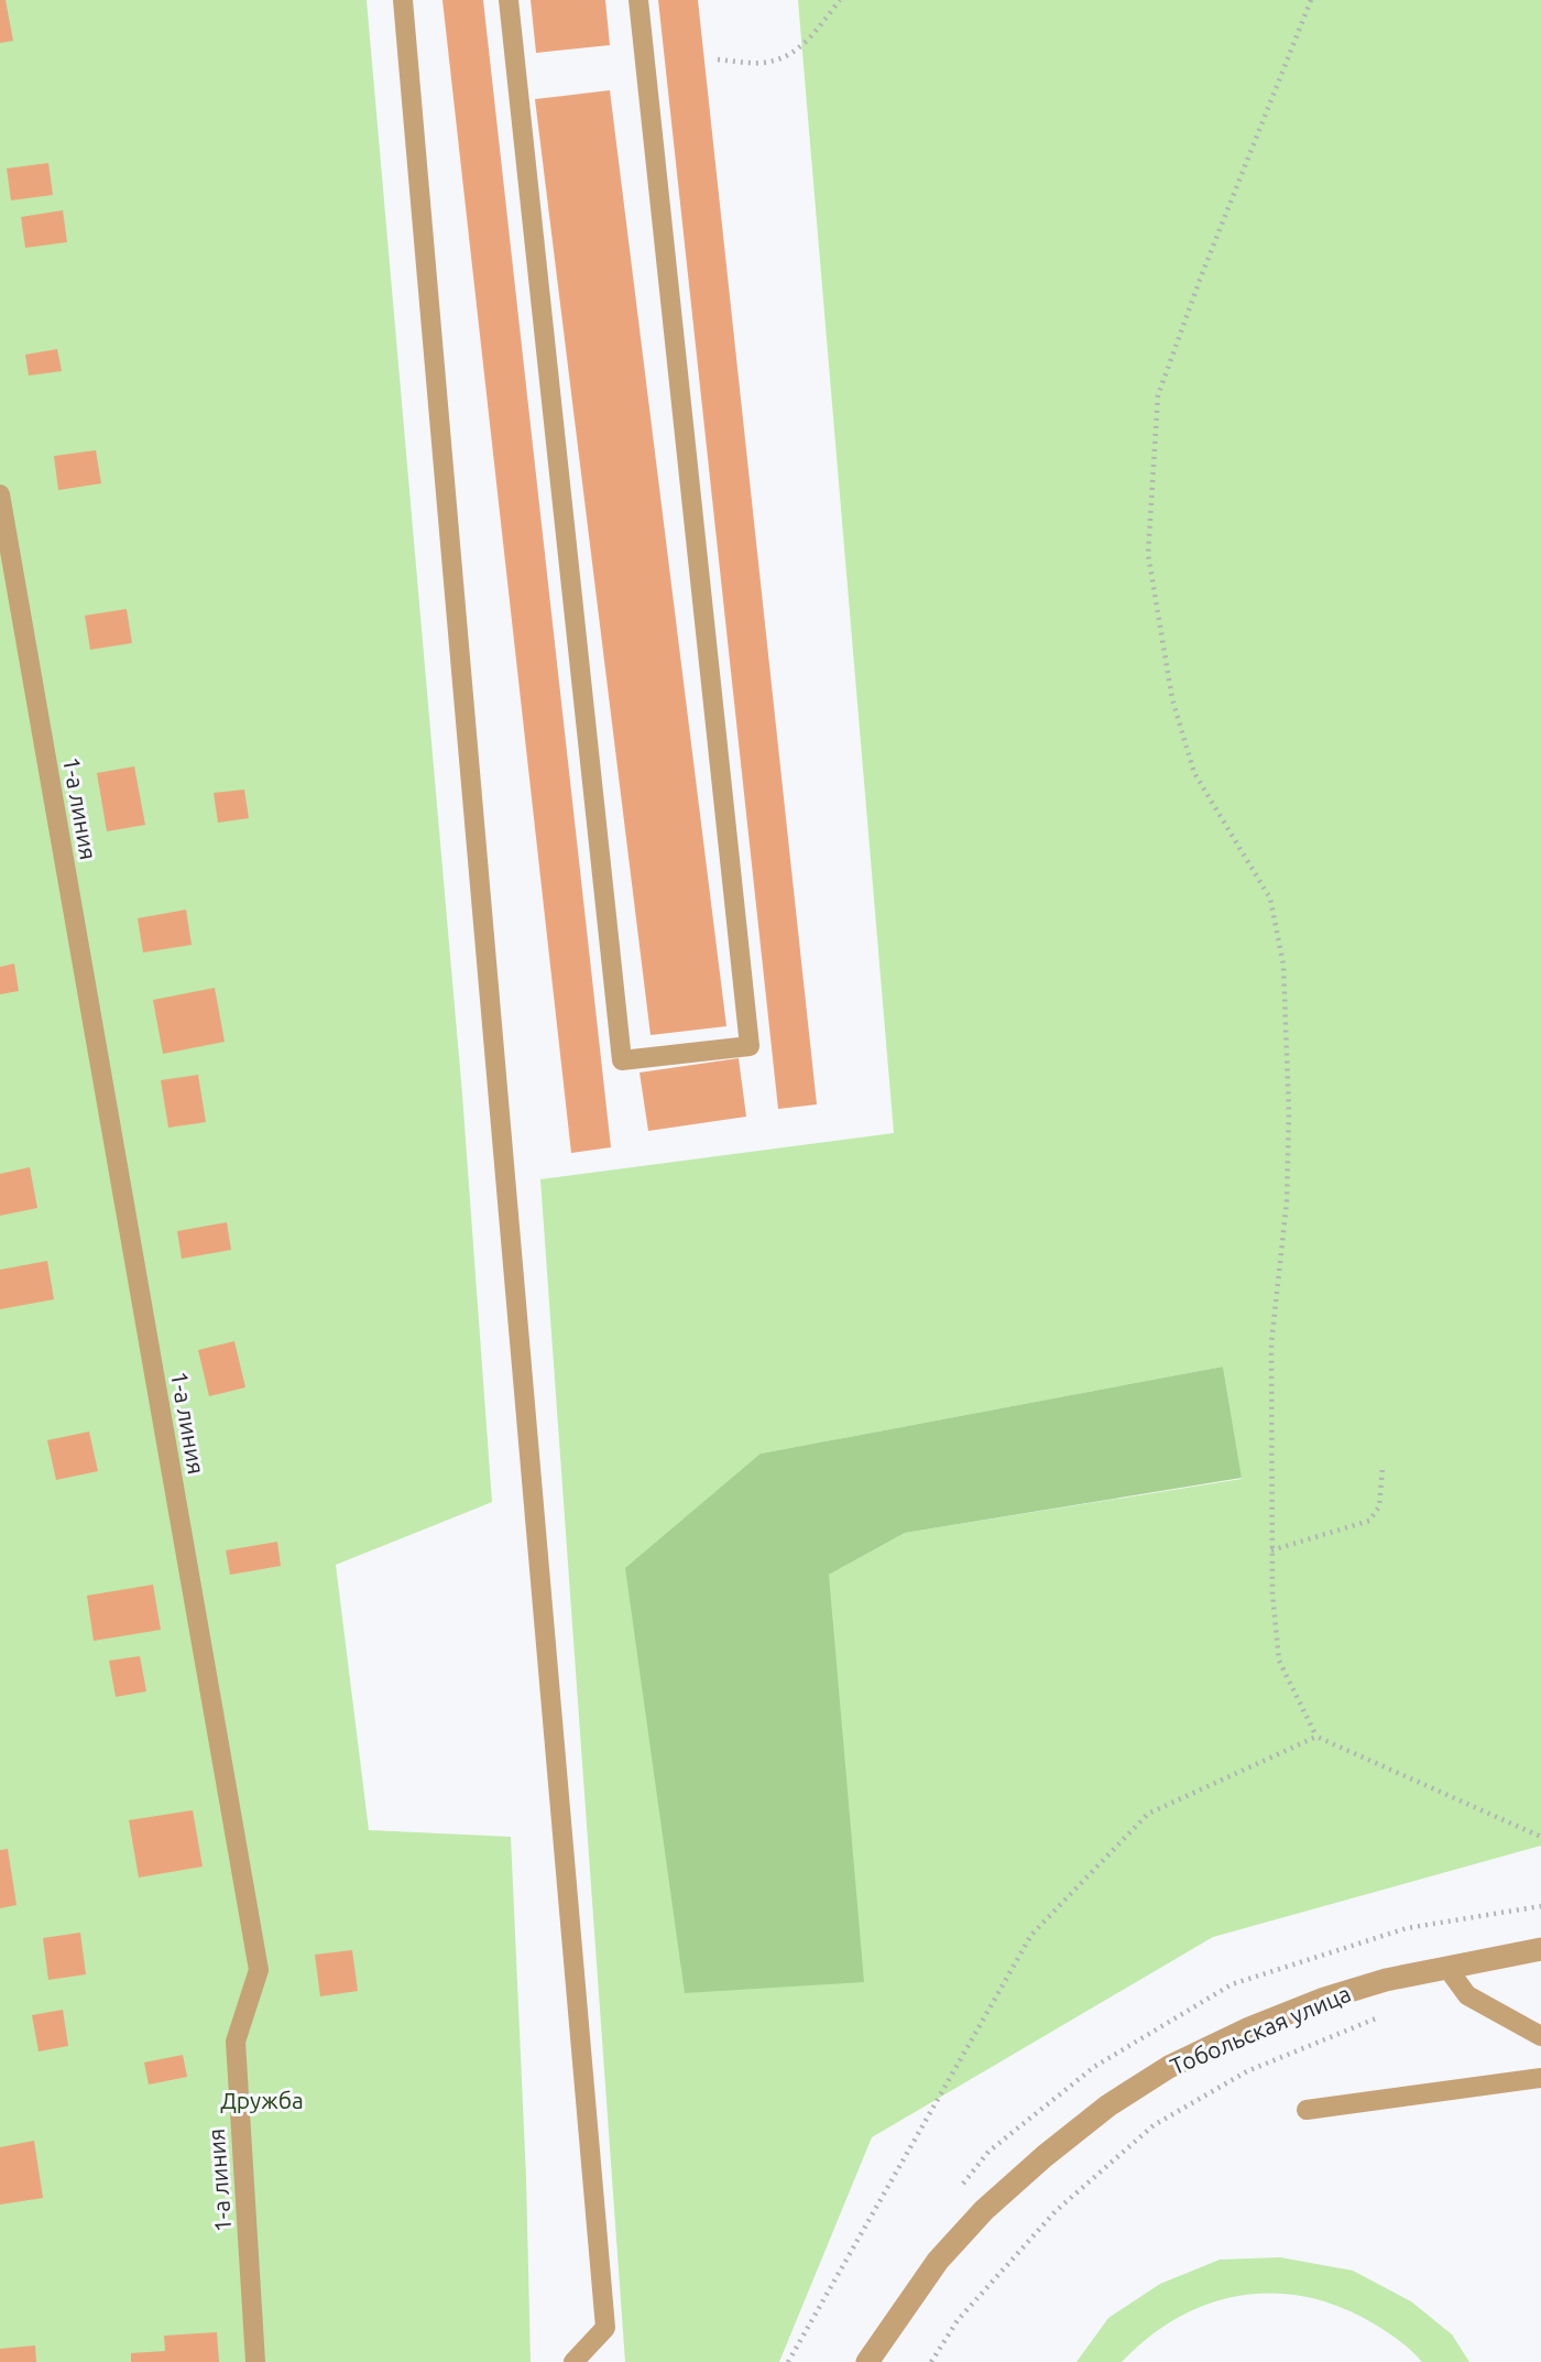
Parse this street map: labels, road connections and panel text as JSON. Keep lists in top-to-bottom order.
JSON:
{
  "streets": {
    "street": ["Тобольская улица"],
    "lane": ["1-а линия"]
  },
  "parks": ["Дружба"]
}
